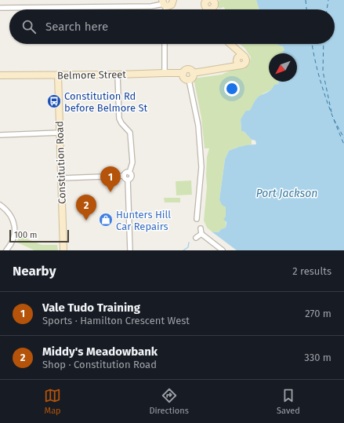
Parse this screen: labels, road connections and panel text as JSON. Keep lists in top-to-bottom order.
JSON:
{
  "streets": {
    "main road": ["Belmore Street", "Constitution Road"]
  },
  "crossings": [
    ["Belmore Street", "Constitution Road"]
  ],
  "water": ["Port Jackson"],
  "places": {
    "bus stop": ["Constitution Rd before Belmore St"],
    "shop": ["Hunters Hill Car Repairs"]
  },
  "scale_bar": "100 m",
  "north": "bottom left",
  "page": {
    "search": "Search here",
    "pins": ["1", "2"],
    "scale": "100 m",
    "heading": ["Nearby", "2 results"],
    "list": [
      {
        "mark": "1",
        "name": "Vale Tudo Training",
        "note": "Sports · Hamilton Crescent West",
        "value": "270 m"
      },
      {
        "mark": "2",
        "name": "Middy's Meadowbank",
        "note": "Shop · Constitution Road",
        "value": "330 m"
      }
    ],
    "nav": ["Map", "Directions", "Saved"]
  }
}
